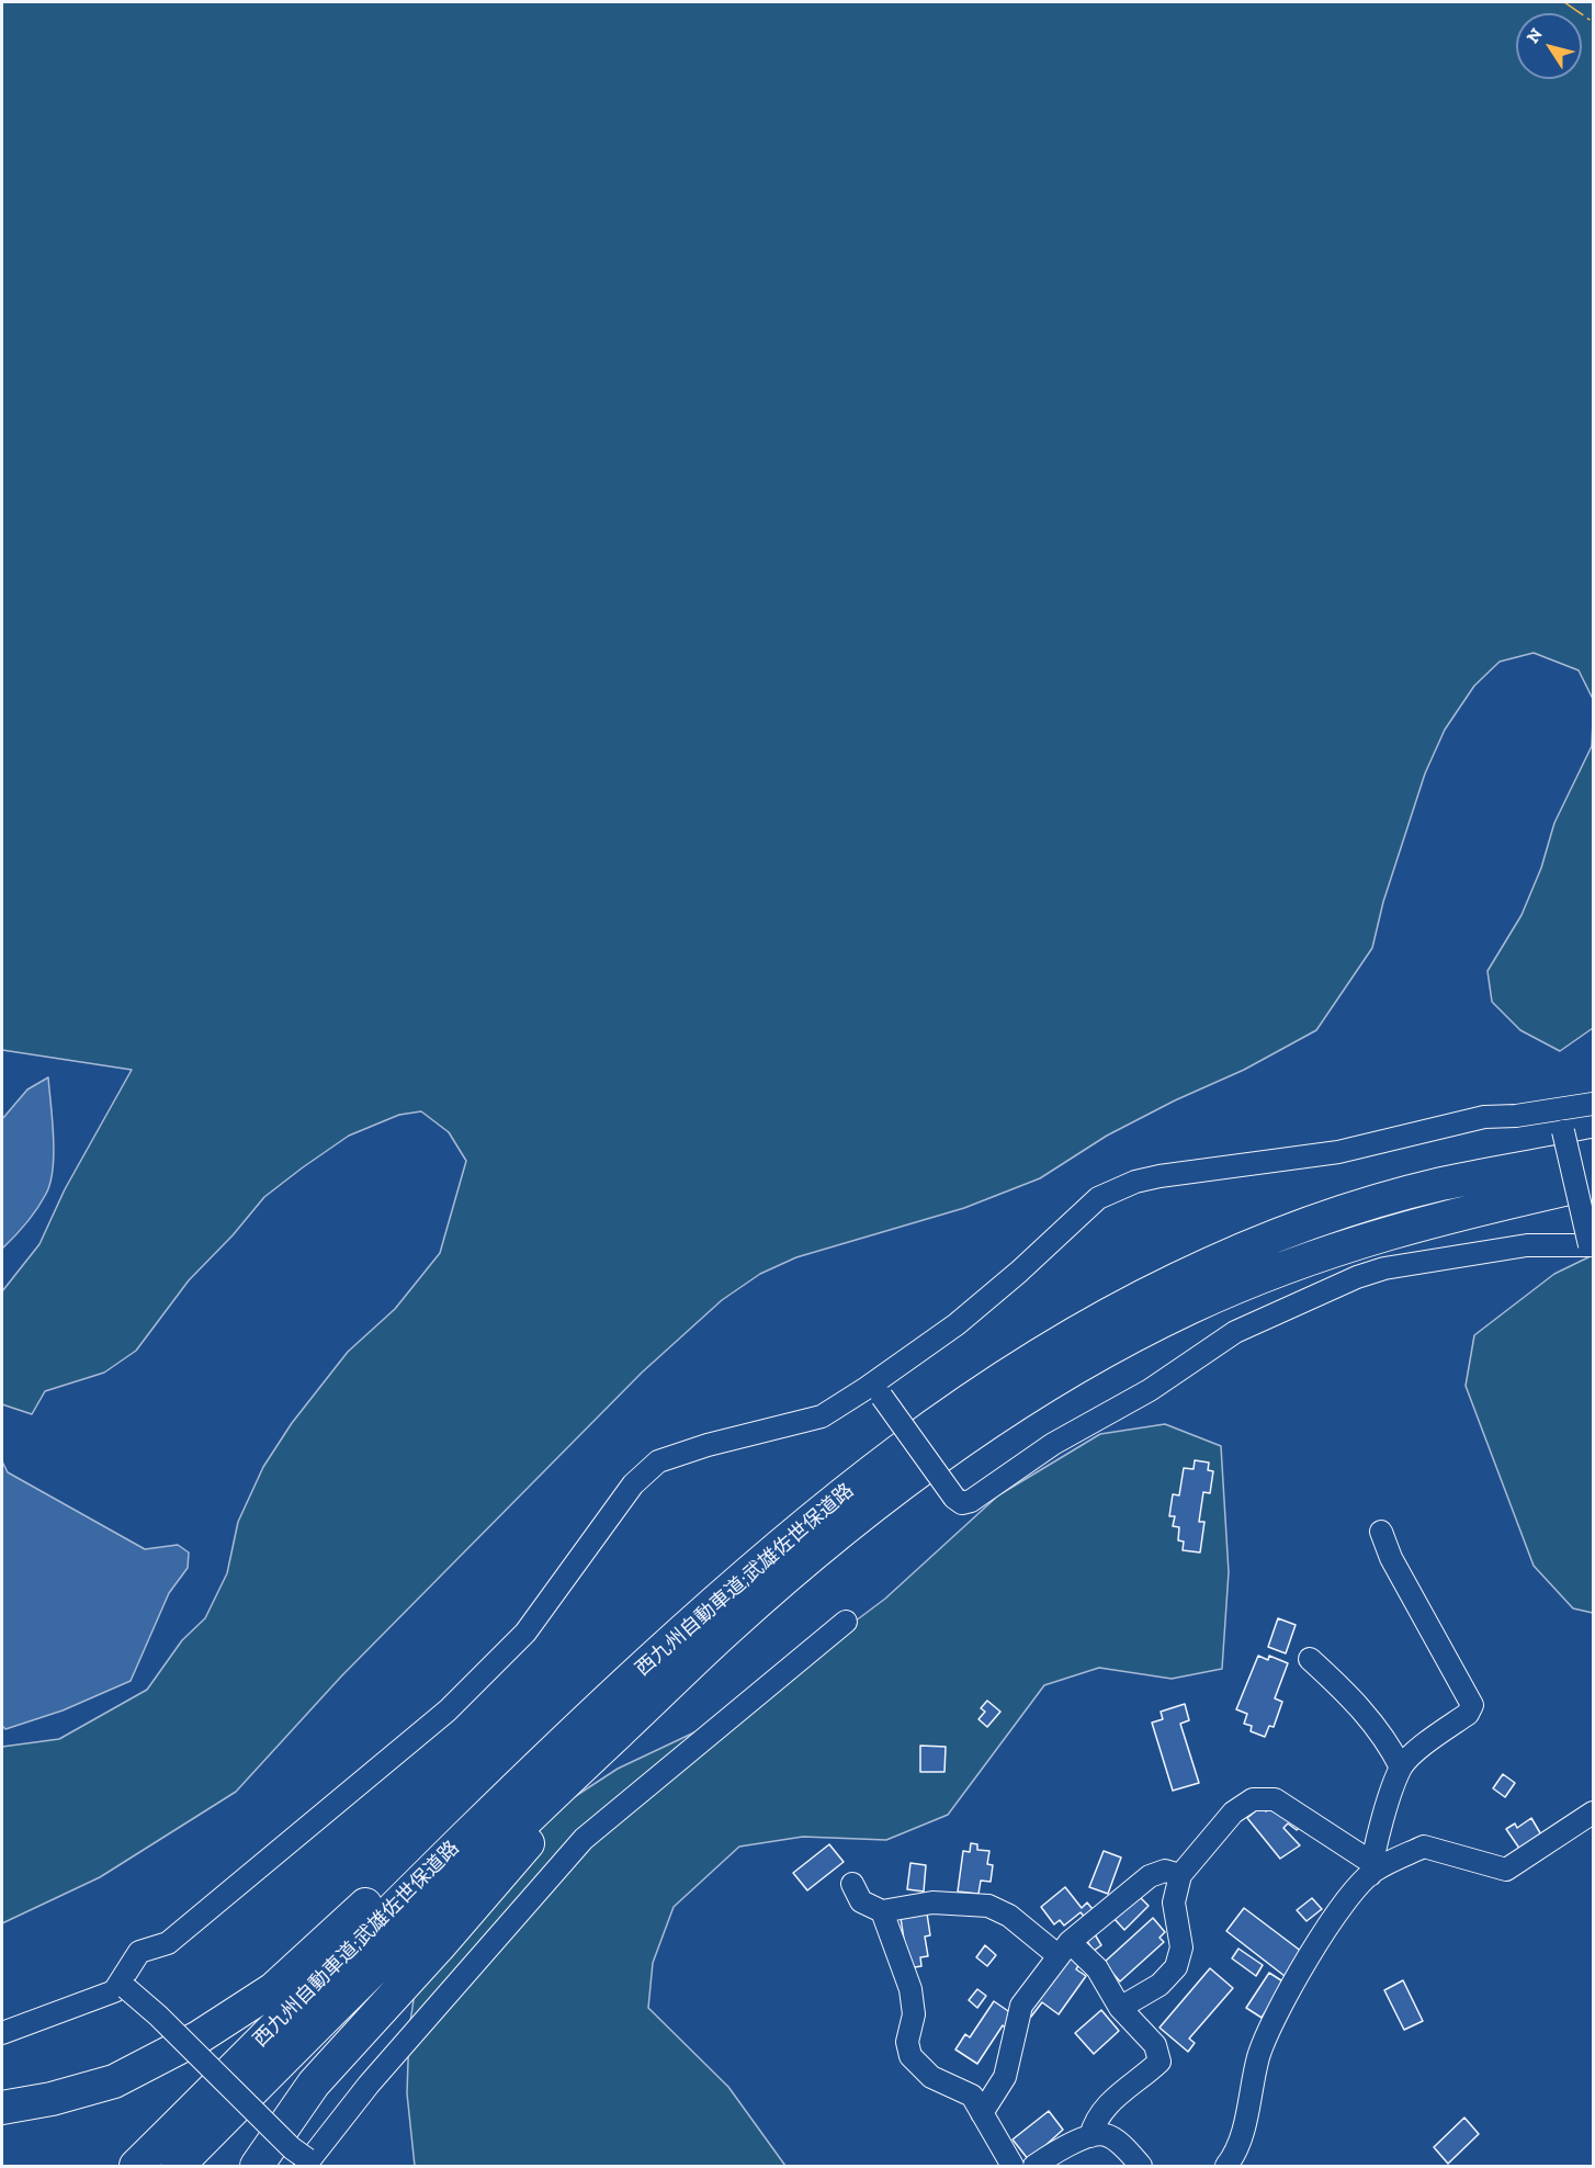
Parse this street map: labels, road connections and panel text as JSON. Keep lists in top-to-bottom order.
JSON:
{
  "streets": {
    "highway": ["西九州自動車道;武雄佐世保道路"]
  },
  "north": "top left"
}
